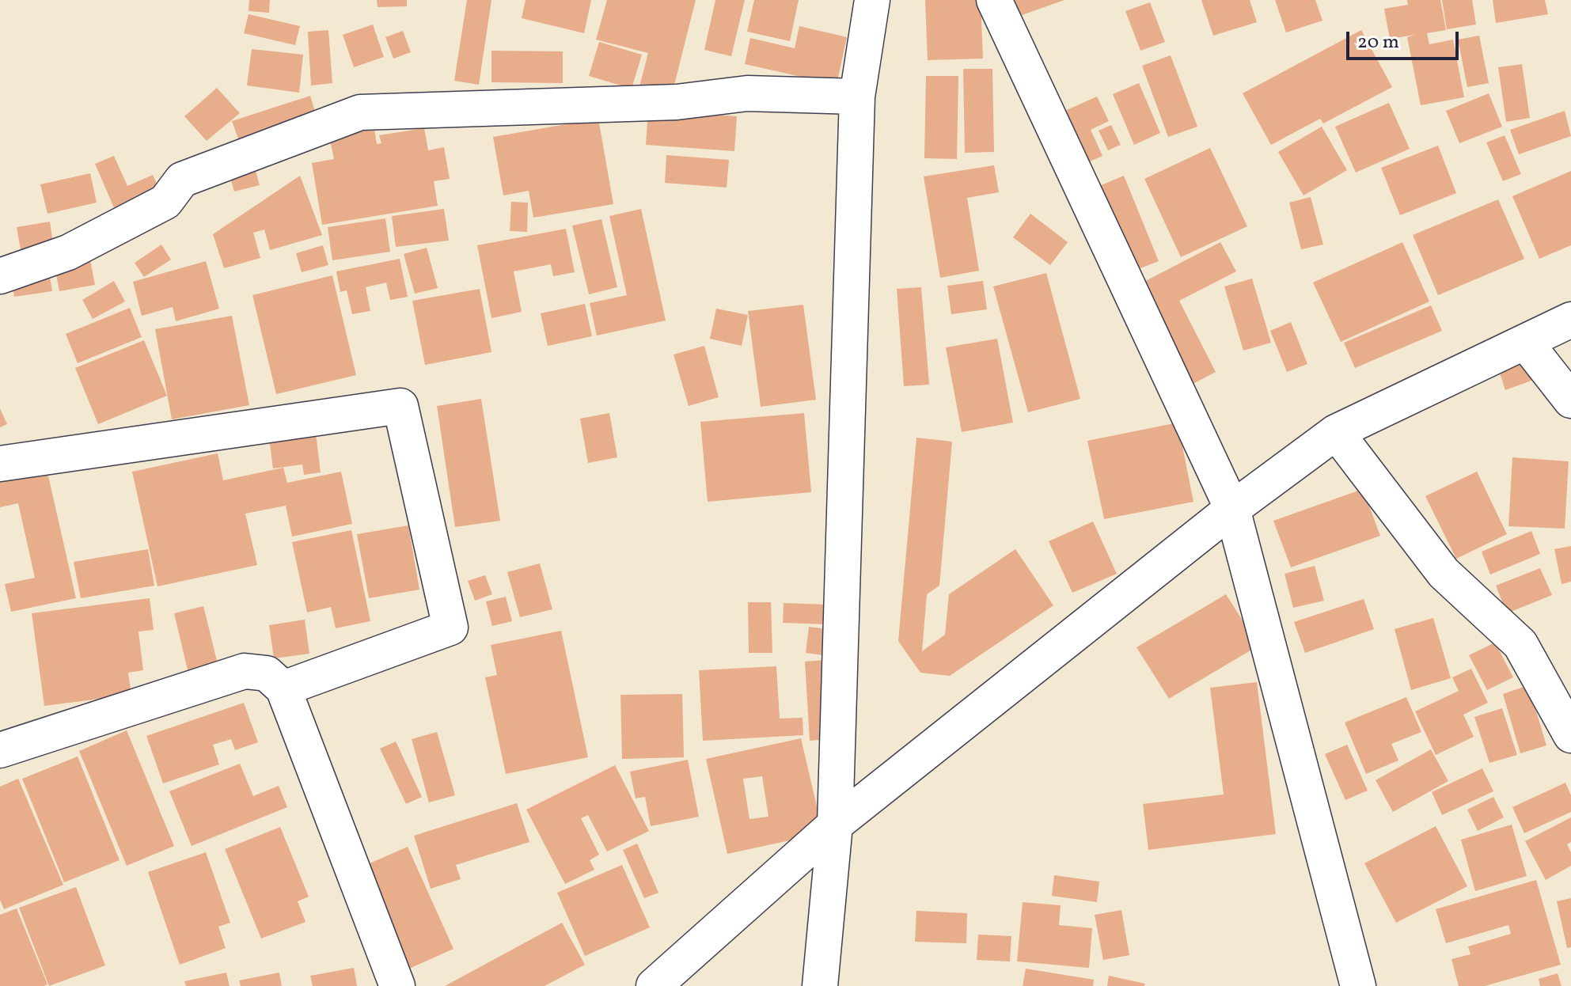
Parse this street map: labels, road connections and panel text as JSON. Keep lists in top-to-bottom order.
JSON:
{
  "scale_bar": "20 m"
}
